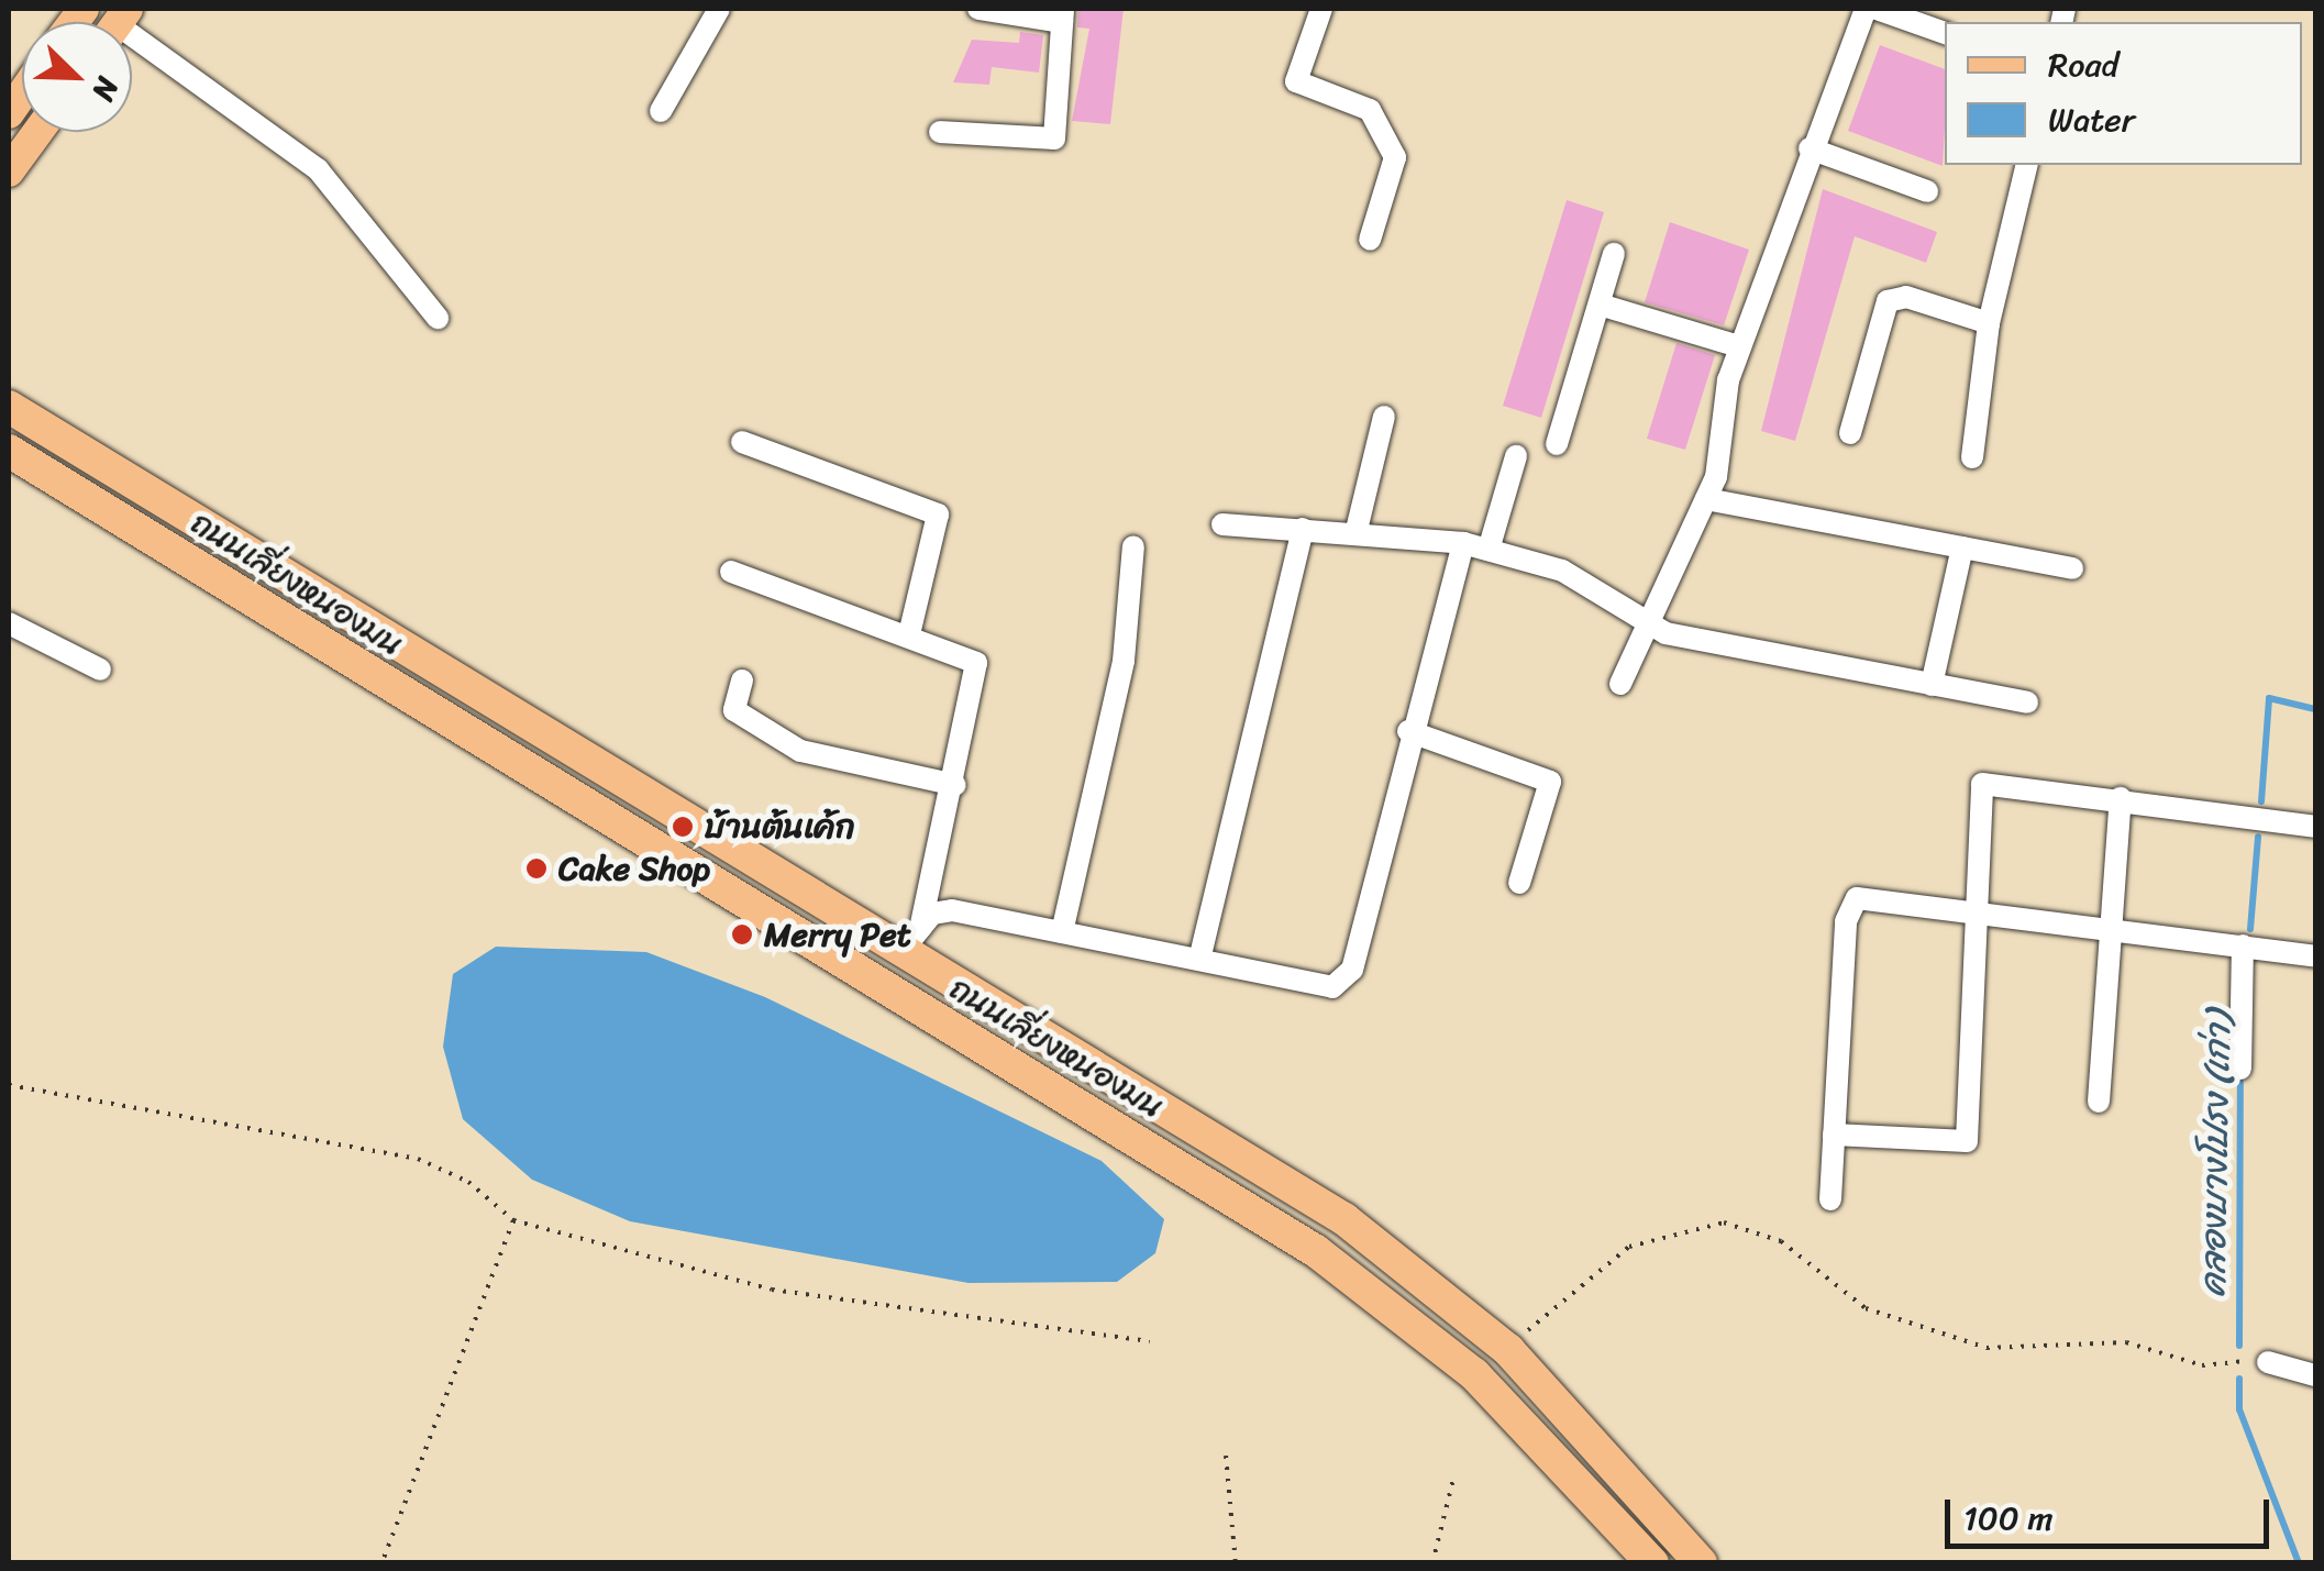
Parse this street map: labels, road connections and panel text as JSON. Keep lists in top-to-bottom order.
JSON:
{
  "streets": {
    "highway": ["ถนนเลี่ยงหนองมน"]
  },
  "water": ["คลองบางโปรง (เก่า)"],
  "places": ["บ้านต้นเค้ก", "Cake Shop", "Merry Pet"],
  "legend": ["Road", "Water"],
  "scale_bar": "100 m",
  "north": "bottom right"
}
